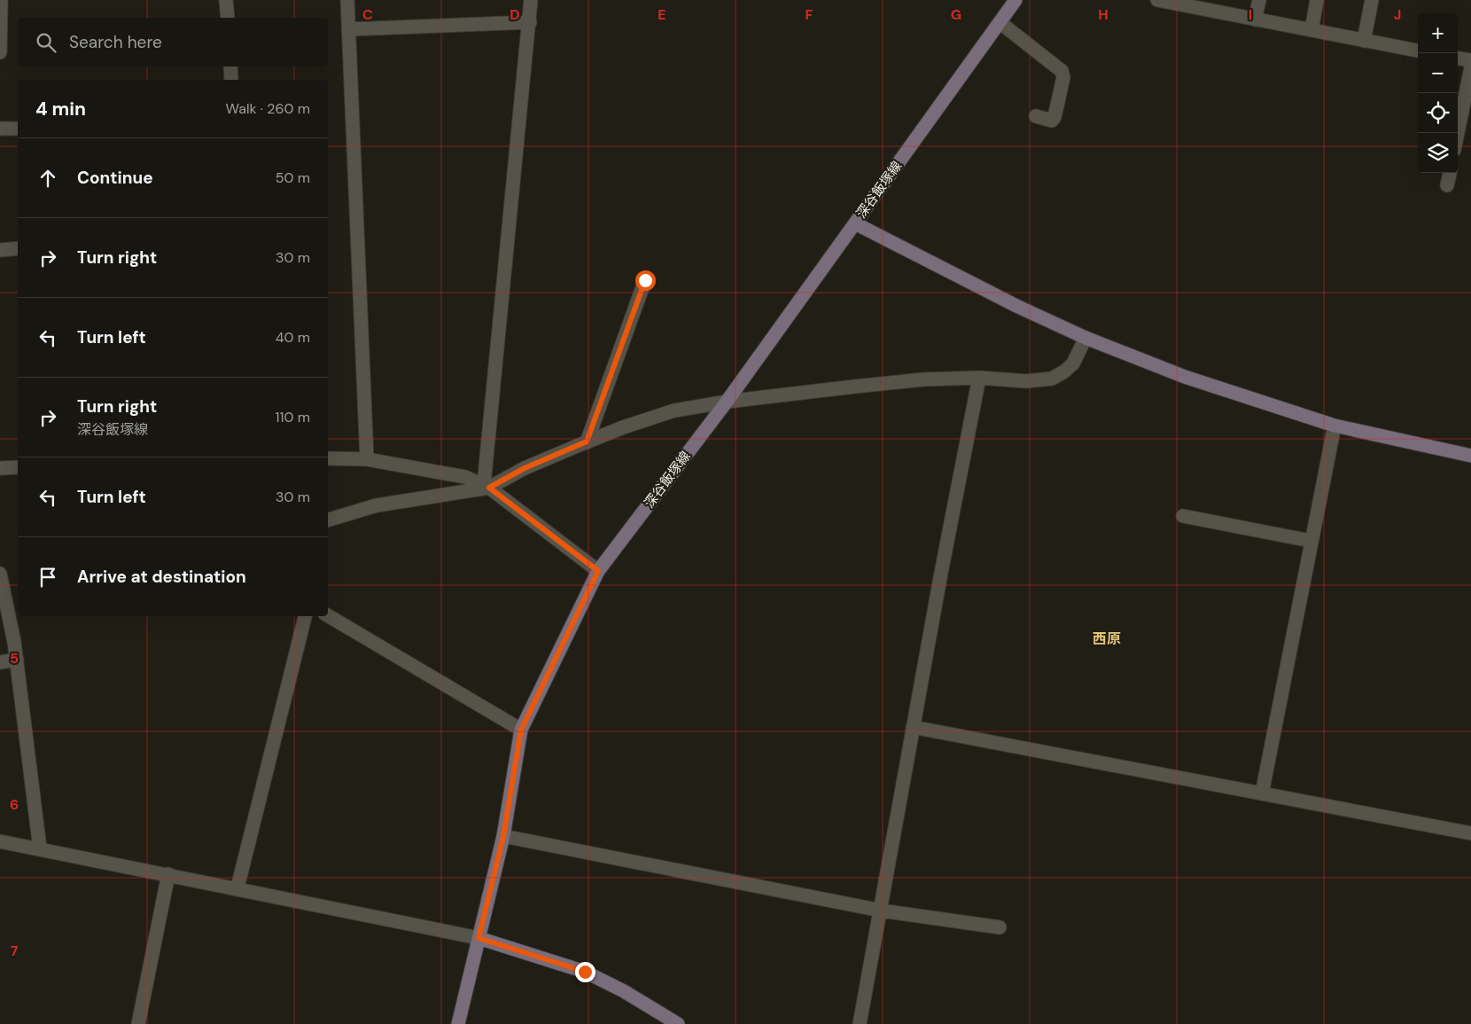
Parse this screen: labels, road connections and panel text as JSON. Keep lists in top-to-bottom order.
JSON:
{
  "streets": {
    "main road": ["深谷飯塚線"]
  },
  "districts": ["西原"],
  "page": {
    "map_buttons": ["+", "−"],
    "search": "Search here",
    "heading": ["4 min", "Walk · 260 m"],
    "list": [
      ["Continue", "50 m"],
      ["Turn right", "30 m"],
      ["Turn left", "40 m"],
      ["Turn right", "深谷飯塚線", "110 m"],
      ["Turn left", "30 m"],
      "Arrive at destination"
    ]
  },
  "grid": {
    "columns": [
      "C",
      "D",
      "E",
      "F",
      "G",
      "H",
      "I",
      "J"
    ],
    "rows": ["5", "6", "7"]
  }
}
